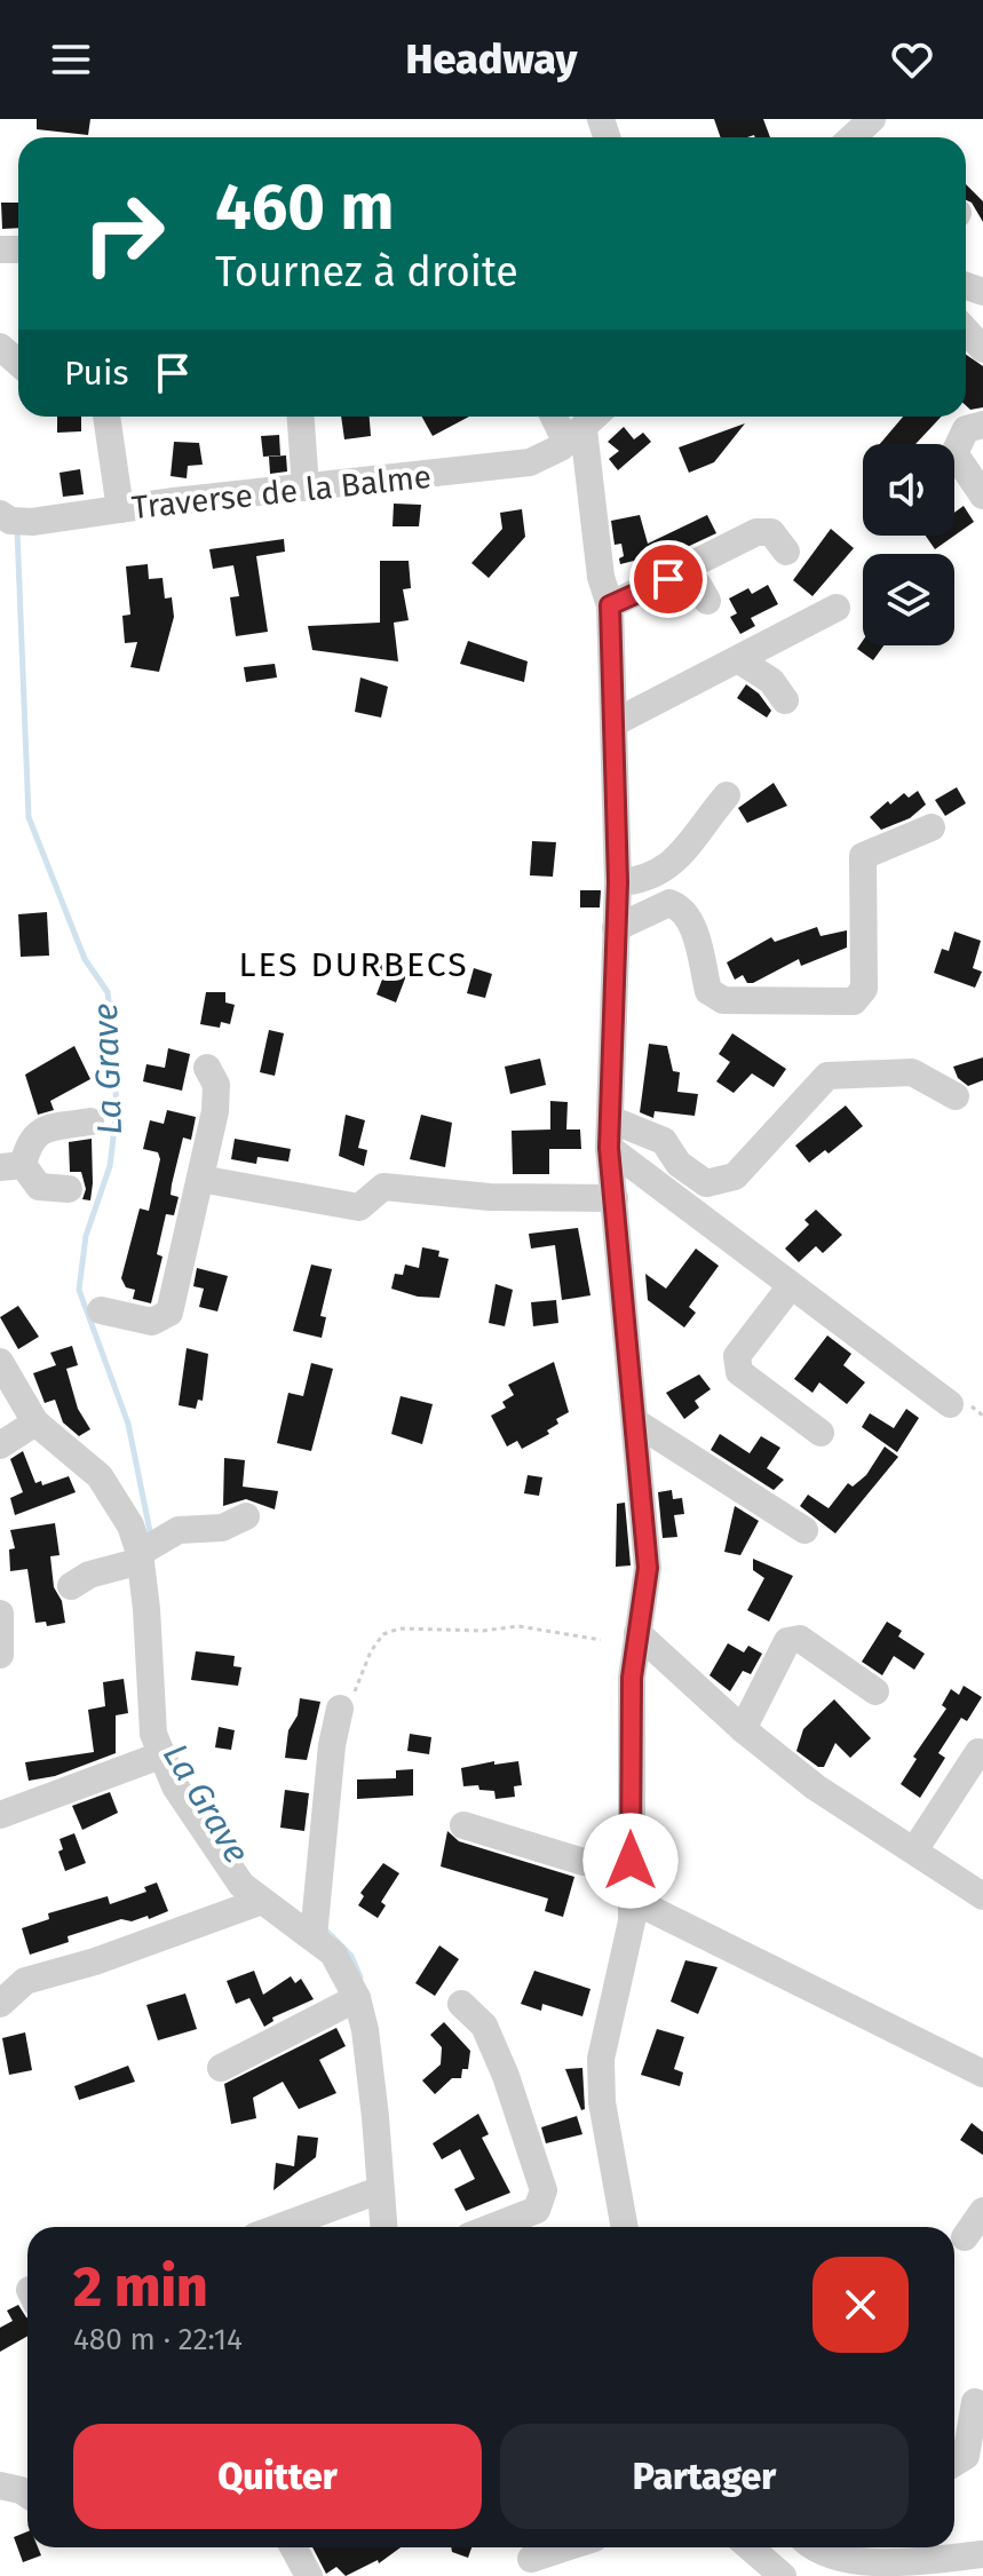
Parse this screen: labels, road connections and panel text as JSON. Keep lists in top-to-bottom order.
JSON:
{
  "streets": {
    "street": ["Traverse de la Balme"]
  },
  "districts": ["LES DURBECS"],
  "water": ["La Grave"],
  "page": {
    "header": "Headway",
    "turn": ["460 m", "Tournez à droite"],
    "then": "Puis",
    "heading": ["2 min", "480 m · 22:14"],
    "buttons": ["Quitter", "Partager"]
  }
}
